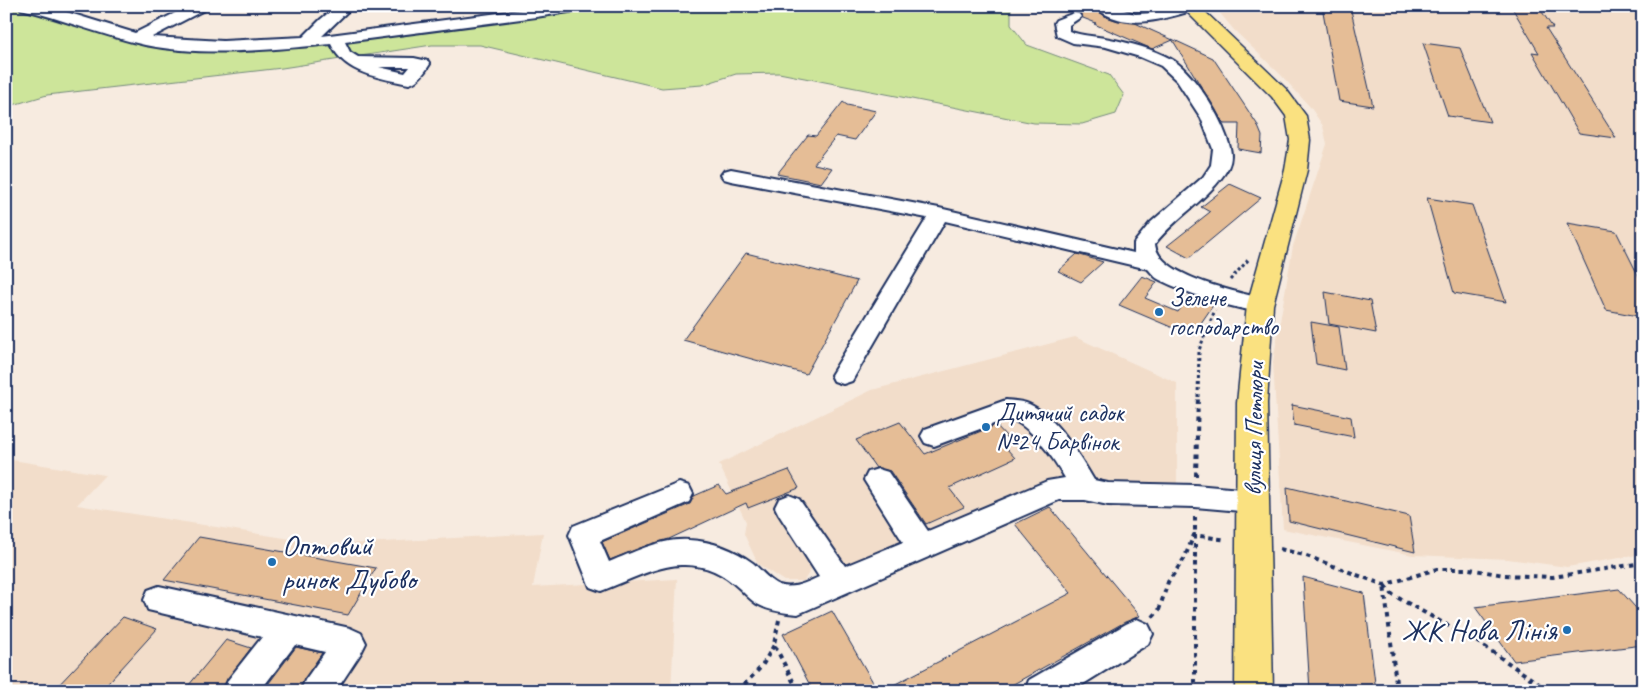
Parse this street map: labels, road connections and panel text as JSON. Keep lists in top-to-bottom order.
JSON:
{
  "streets": {
    "main road": ["вулиця Петлюри"]
  },
  "places": [
    "Зелене господарство",
    "Дитячий садок №24 Барвінок",
    "Оптовий ринок Дубово",
    "ЖК Нова Лінія"
  ]
}
